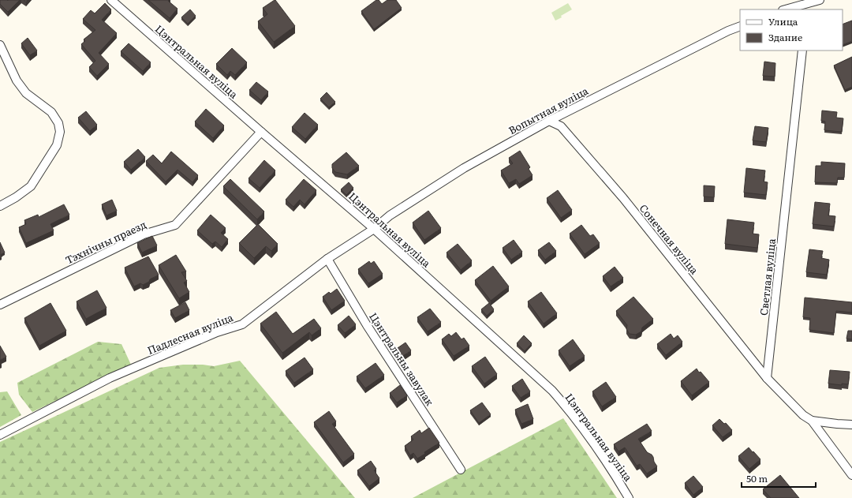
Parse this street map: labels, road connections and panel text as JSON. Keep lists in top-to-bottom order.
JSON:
{
  "streets": {
    "street": [
      "Цэнтральная вуліца",
      "Вопытная вуліца",
      "Сонечная вуліца",
      "Тэхнічны праезд",
      "Светлая вуліца",
      "Падлесная вуліца",
      "Цэнтральны завулак"
    ]
  },
  "crossings": [
    ["Цэнтральная вуліца", "Вопытная вуліца"],
    ["Цэнтральная вуліца", "Тэхнічны праезд"],
    ["Цэнтральная вуліца", "Падлесная вуліца"],
    ["Вопытная вуліца", "Сонечная вуліца"],
    ["Вопытная вуліца", "Падлесная вуліца"],
    ["Сонечная вуліца", "Светлая вуліца"],
    ["Падлесная вуліца", "Цэнтральны завулак"]
  ],
  "legend": ["Улица", "Здание"],
  "scale_bar": "50 m"
}
